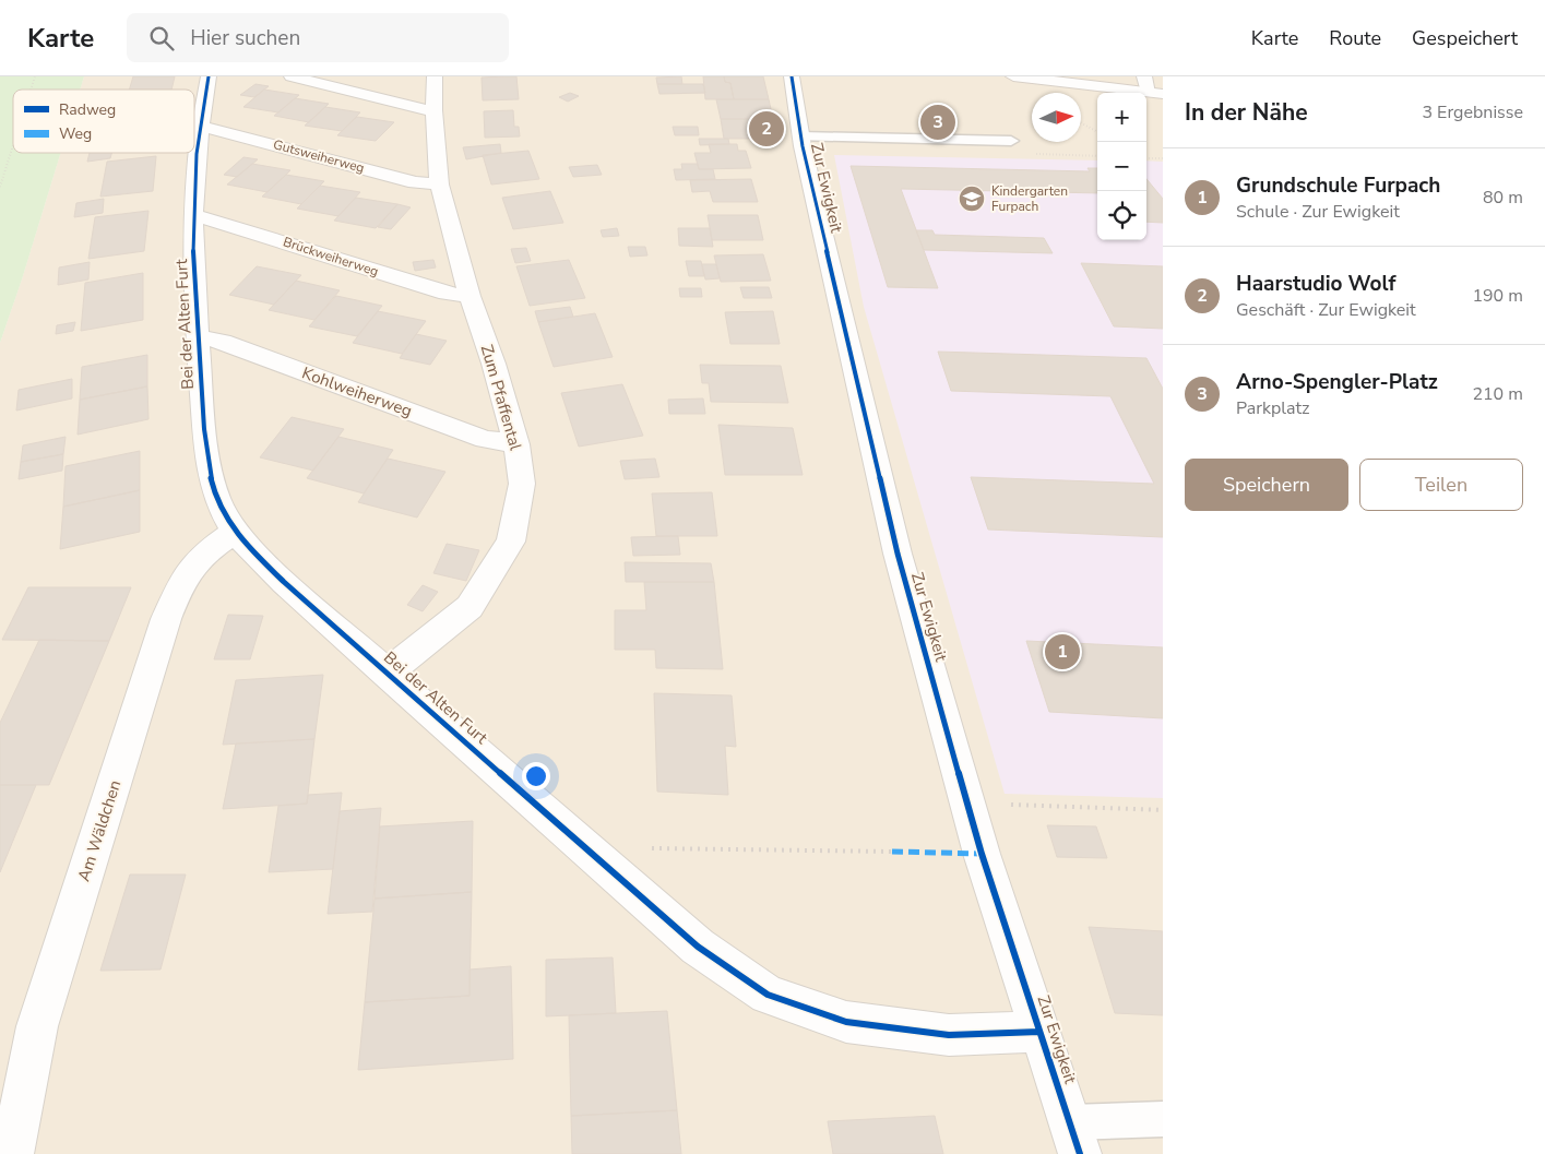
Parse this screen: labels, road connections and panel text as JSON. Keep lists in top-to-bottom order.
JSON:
{
  "streets": {
    "street": [
      "Gutsweiherweg",
      "Zur Ewigkeit",
      "Brückweiherweg",
      "Bei der Alten Furt",
      "Kohlweiherweg",
      "Zum Pfaffental",
      "Am Wäldchen"
    ]
  },
  "crossings": [
    ["Gutsweiherweg", "Bei der Alten Furt"],
    ["Gutsweiherweg", "Zum Pfaffental"],
    ["Zur Ewigkeit", "Bei der Alten Furt"],
    ["Brückweiherweg", "Bei der Alten Furt"],
    ["Brückweiherweg", "Zum Pfaffental"],
    ["Bei der Alten Furt", "Kohlweiherweg"],
    ["Bei der Alten Furt", "Zum Pfaffental"],
    ["Bei der Alten Furt", "Am Wäldchen"],
    ["Kohlweiherweg", "Zum Pfaffental"]
  ],
  "places": {
    "school or university": ["Kindergarten Furpach"]
  },
  "legend": ["Radweg", "Weg"],
  "north": "right",
  "page": {
    "header": "Karte",
    "search": "Hier suchen",
    "nav": ["Karte", "Route", "Gespeichert"],
    "heading": ["In der Nähe", "3 Ergebnisse"],
    "map_buttons": ["+", "−"],
    "pins": ["3", "2", "1"],
    "list": [
      {
        "mark": "1",
        "name": "Grundschule Furpach",
        "note": "Schule · Zur Ewigkeit",
        "value": "80 m"
      },
      {
        "mark": "2",
        "name": "Haarstudio Wolf",
        "note": "Geschäft · Zur Ewigkeit",
        "value": "190 m"
      },
      {
        "mark": "3",
        "name": "Arno-Spengler-Platz",
        "note": "Parkplatz",
        "value": "210 m"
      }
    ],
    "buttons": ["Speichern", "Teilen"]
  }
}
